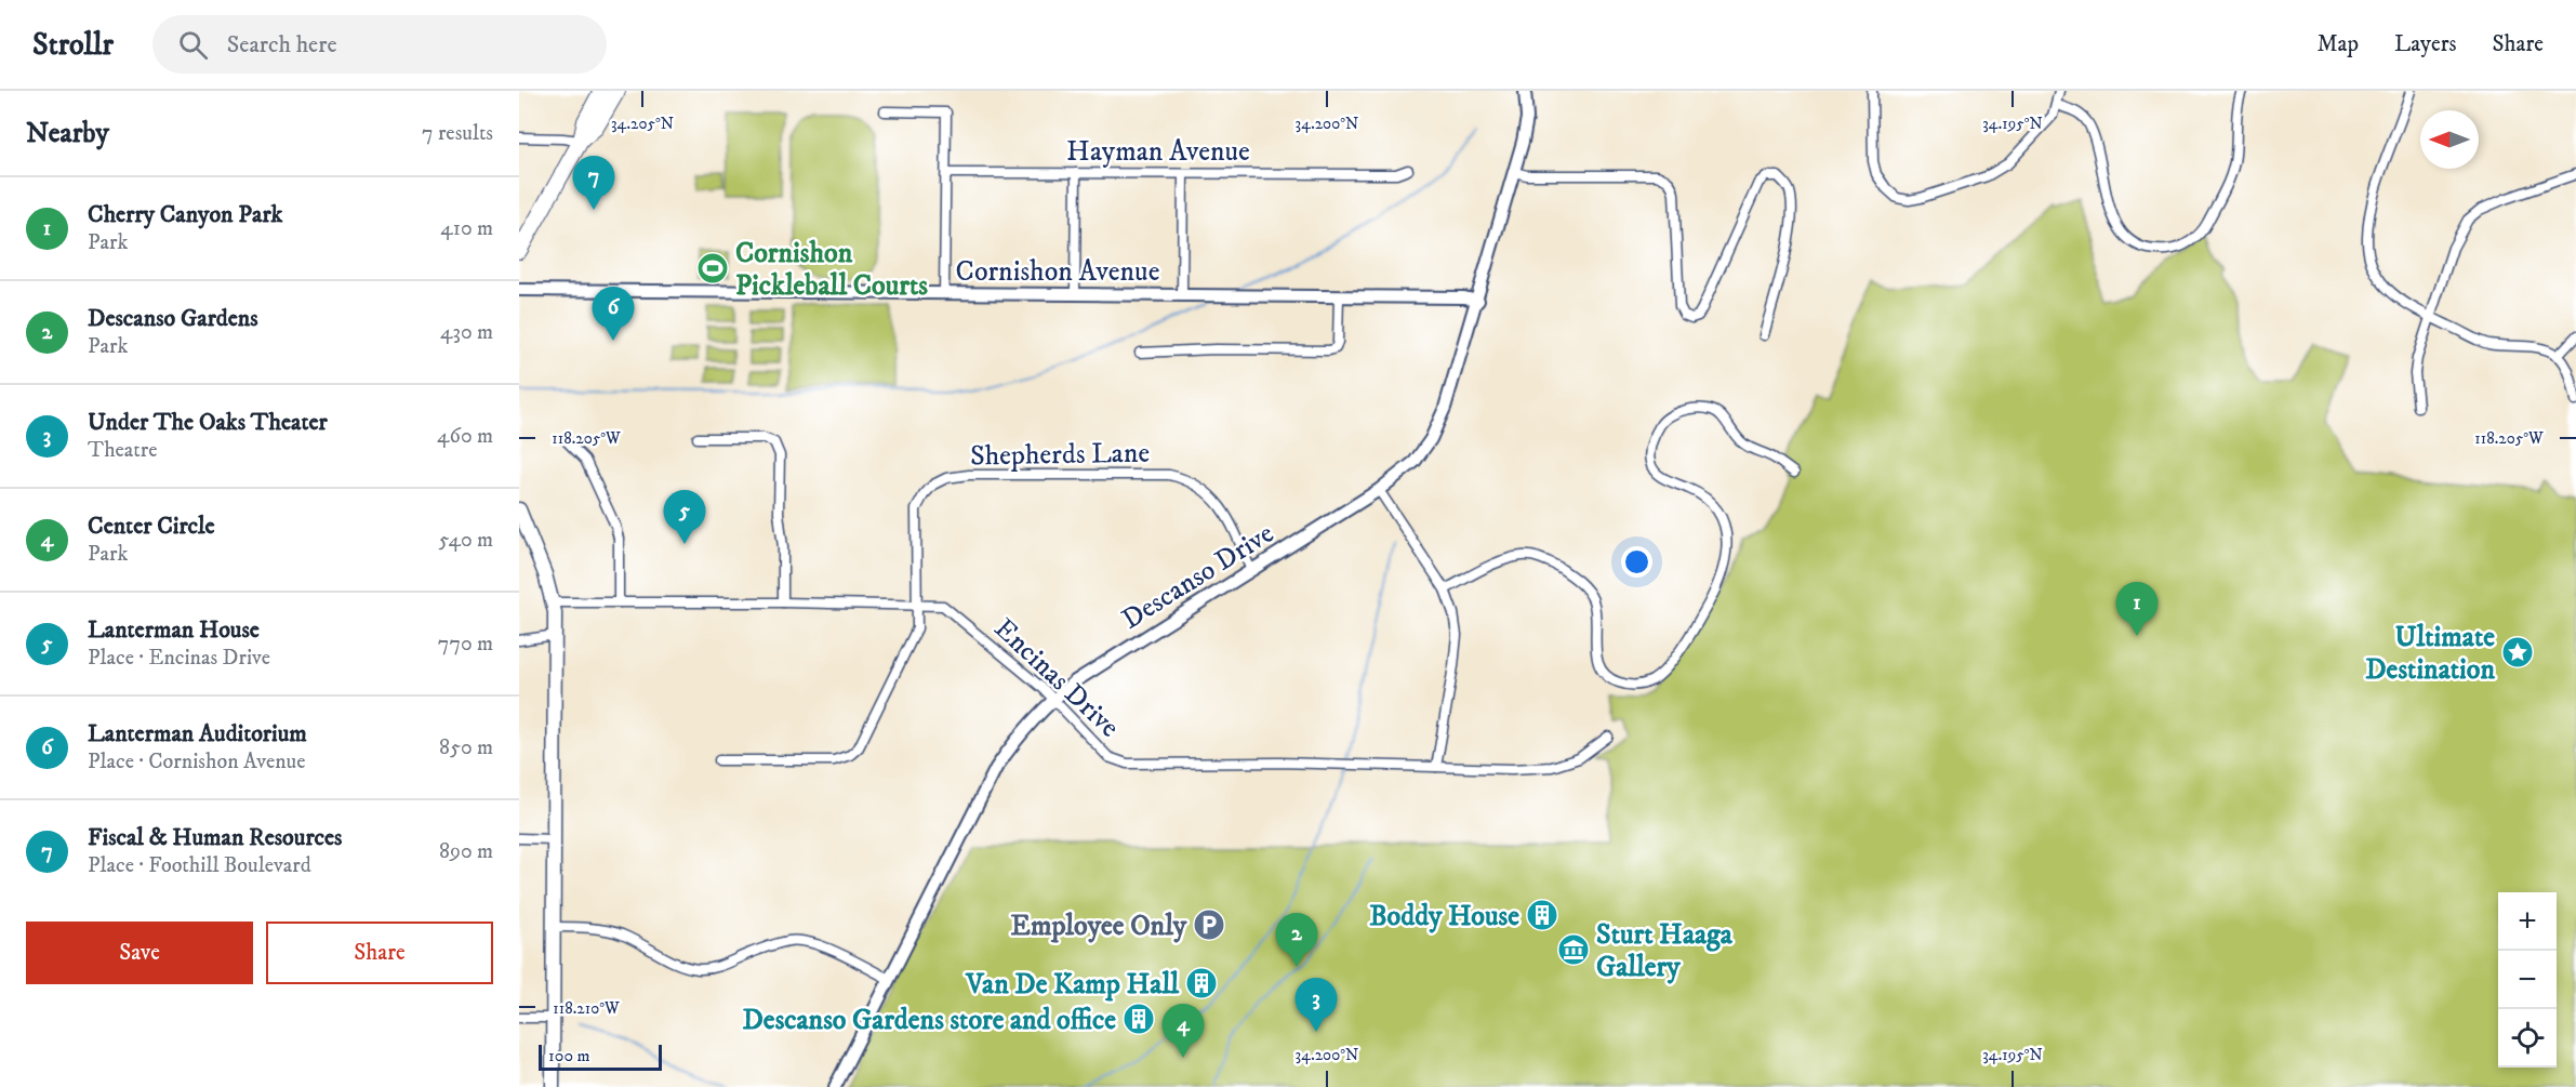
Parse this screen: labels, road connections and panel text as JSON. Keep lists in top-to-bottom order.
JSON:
{
  "streets": {
    "street": [
      "Hayman Avenue",
      "Cornishon Avenue",
      "Shepherds Lane",
      "Descanso Drive",
      "Encinas Drive"
    ]
  },
  "crossings": [
    ["Cornishon Avenue", "Descanso Drive"],
    ["Shepherds Lane", "Descanso Drive"],
    ["Shepherds Lane", "Encinas Drive"],
    ["Descanso Drive", "Encinas Drive"]
  ],
  "places": {
    "sports": ["Cornishon Pickleball Courts"],
    "place": ["Ultimate Destination"],
    "building": ["Boddy House", "Van De Kamp Hall", "Descanso Gardens store and office"],
    "parking": ["Employee Only"],
    "museum": ["Sturt Haaga Gallery"]
  },
  "scale_bar": "100 m",
  "north": "left",
  "page": {
    "header": "Strollr",
    "search": "Search here",
    "nav": ["Map", "Layers", "Share"],
    "heading": ["Nearby", "7 results"],
    "pins": [
      "7",
      "6",
      "5",
      "1",
      "2",
      "3",
      "4"
    ],
    "list": [
      {
        "mark": "1",
        "name": "Cherry Canyon Park",
        "note": "Park",
        "value": "410 m"
      },
      {
        "mark": "2",
        "name": "Descanso Gardens",
        "note": "Park",
        "value": "430 m"
      },
      {
        "mark": "3",
        "name": "Under The Oaks Theater",
        "note": "Theatre",
        "value": "460 m"
      },
      {
        "mark": "4",
        "name": "Center Circle",
        "note": "Park",
        "value": "540 m"
      },
      {
        "mark": "5",
        "name": "Lanterman House",
        "note": "Place · Encinas Drive",
        "value": "770 m"
      },
      {
        "mark": "6",
        "name": "Lanterman Auditorium",
        "note": "Place · Cornishon Avenue",
        "value": "850 m"
      },
      {
        "mark": "7",
        "name": "Fiscal & Human Resources",
        "note": "Place · Foothill Boulevard",
        "value": "890 m"
      }
    ],
    "map_buttons": ["+", "−"],
    "buttons": ["Save", "Share"],
    "scale": "100 m"
  },
  "coordinates": [
    "34.205°N",
    "34.200°N",
    "34.195°N",
    "118.205°W",
    "118.210°W"
  ]
}
